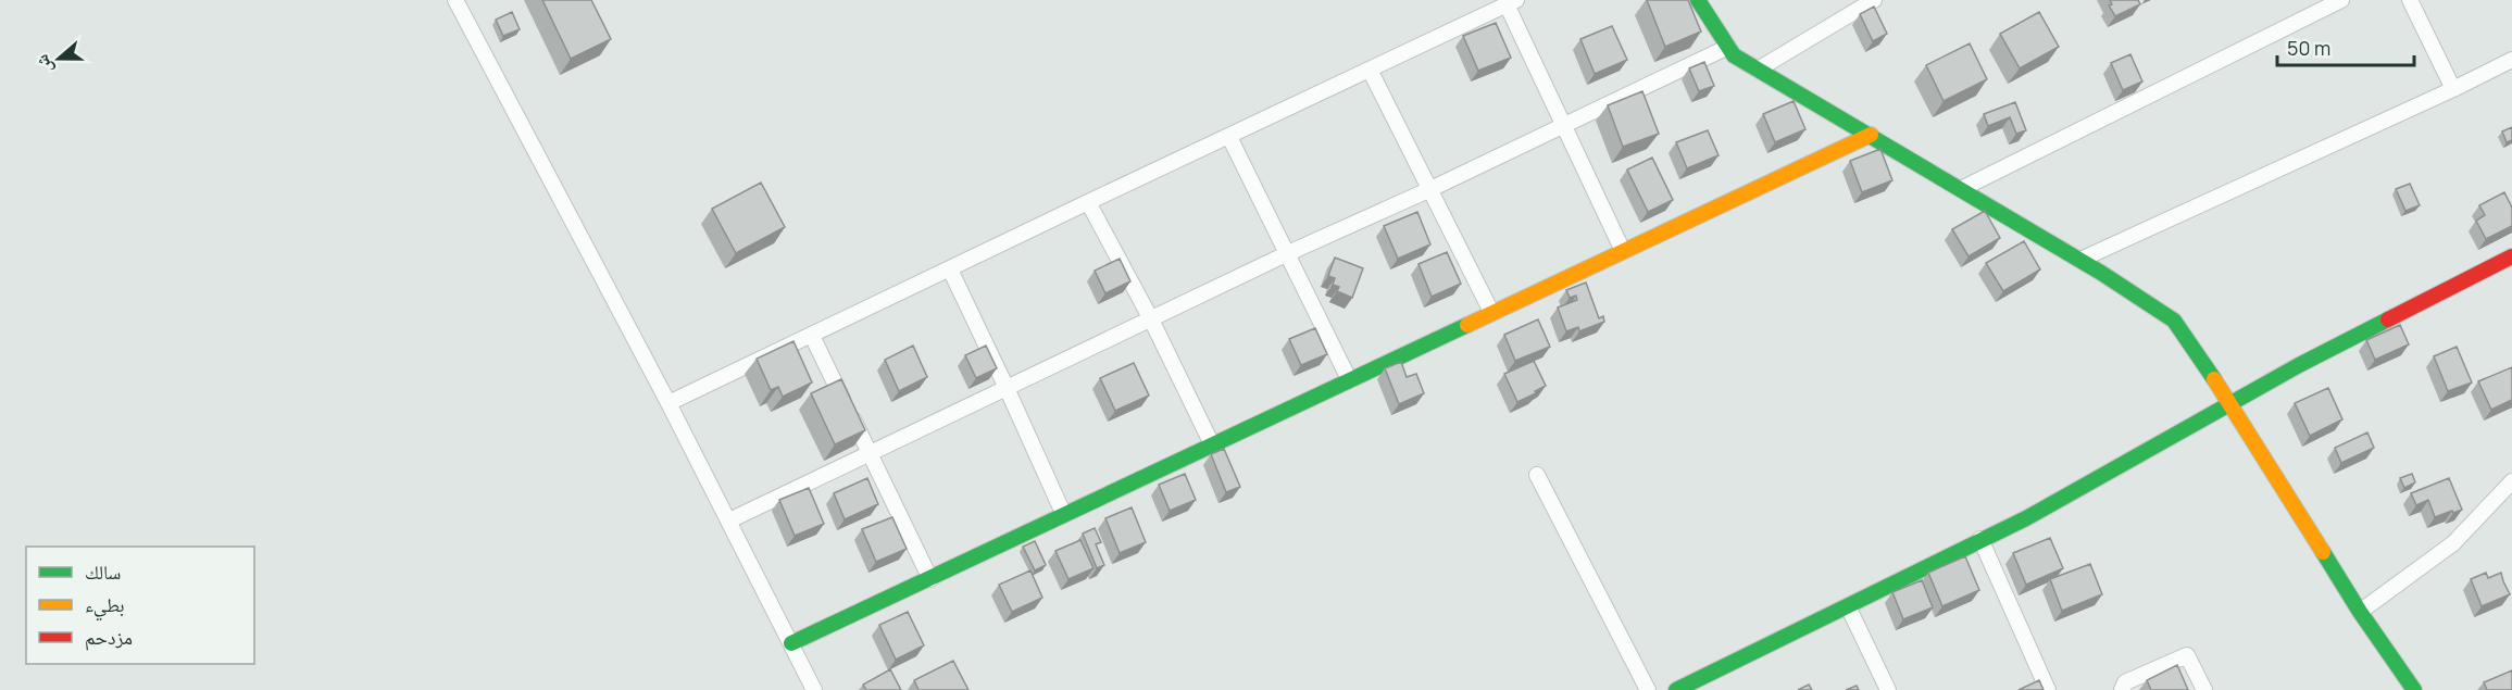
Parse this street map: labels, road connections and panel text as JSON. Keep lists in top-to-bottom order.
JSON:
{
  "legend": ["سالك", "بطيء", "مزدحم"],
  "scale_bar": "50 m",
  "north": "left"
}
